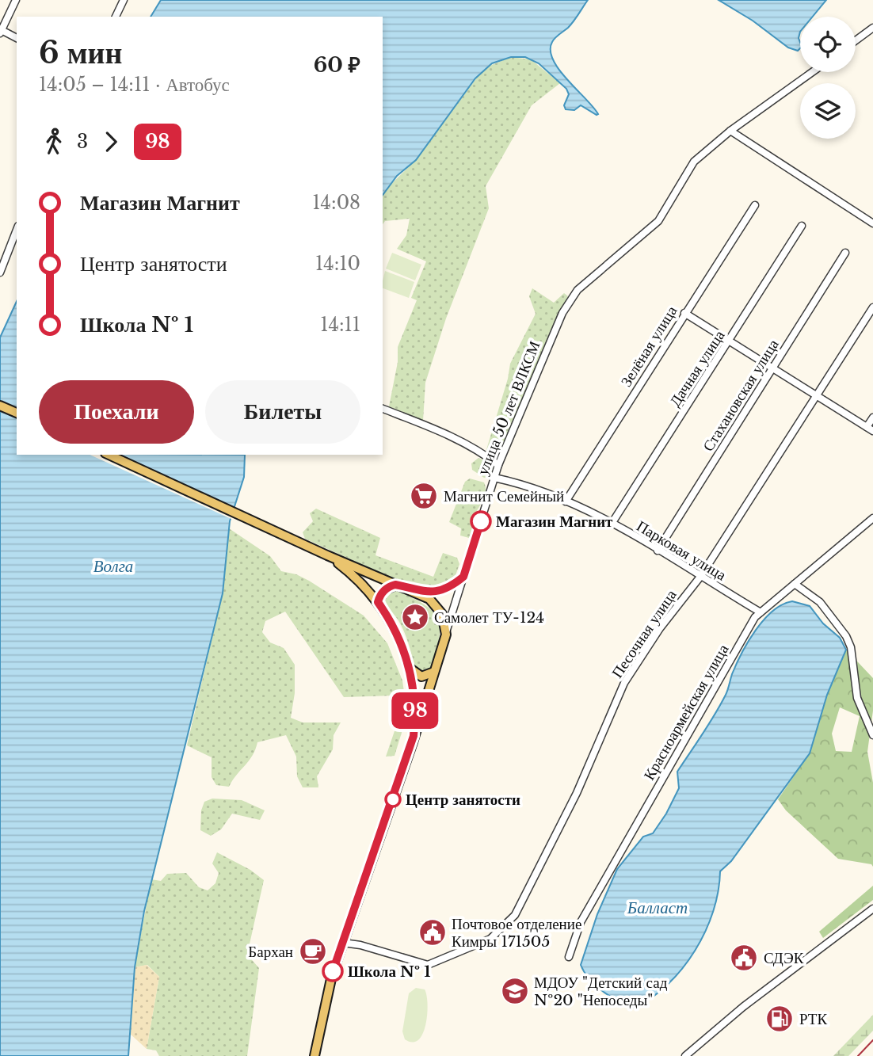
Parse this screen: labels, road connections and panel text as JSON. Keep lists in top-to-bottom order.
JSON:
{
  "streets": {
    "main road": ["улица 50 лет ВЛКСМ"],
    "street": [
      "Зелёная улица",
      "Дачная улица",
      "Стахановская улица",
      "Парковая улица",
      "Песочная улица",
      "Красноармейская улица"
    ]
  },
  "crossings": [
    ["Зелёная улица", "Парковая улица"],
    ["Дачная улица", "Парковая улица"],
    ["Стахановская улица", "Парковая улица"],
    ["улица 50 лет ВЛКСМ", "Парковая улица"],
    ["улица 50 лет ВЛКСМ", "Песочная улица"],
    ["Парковая улица", "Песочная улица"],
    ["Парковая улица", "Красноармейская улица"]
  ],
  "water": ["Волга", "Балласт"],
  "places": {
    "supermarket": ["Магнит Семейный"],
    "other": ["Магазин Магнит", "Центр занятости", "Школа № 1"],
    "place": ["Самолет ТУ-124"],
    "public building": ["Почтовое отделение Кимры 171505", "СДЭК"],
    "cafe": ["Бархан"],
    "school or university": ["МДОУ \"Детский сад №20 \"Непоседы\""],
    "fuel station": ["РТК"]
  },
  "lines": ["bus line 98"],
  "page": {
    "on_map": "98",
    "heading": ["6 мин", "14:05 – 14:11 · Автобус", "60 ₽"],
    "legs": ["3", "98"],
    "list": [
      {
        "name": "Магазин Магнит",
        "value": "14:08"
      },
      {
        "name": "Центр занятости",
        "value": "14:10"
      },
      {
        "name": "Школа № 1",
        "value": "14:11"
      }
    ],
    "buttons": ["Поехали", "Билеты"]
  }
}
